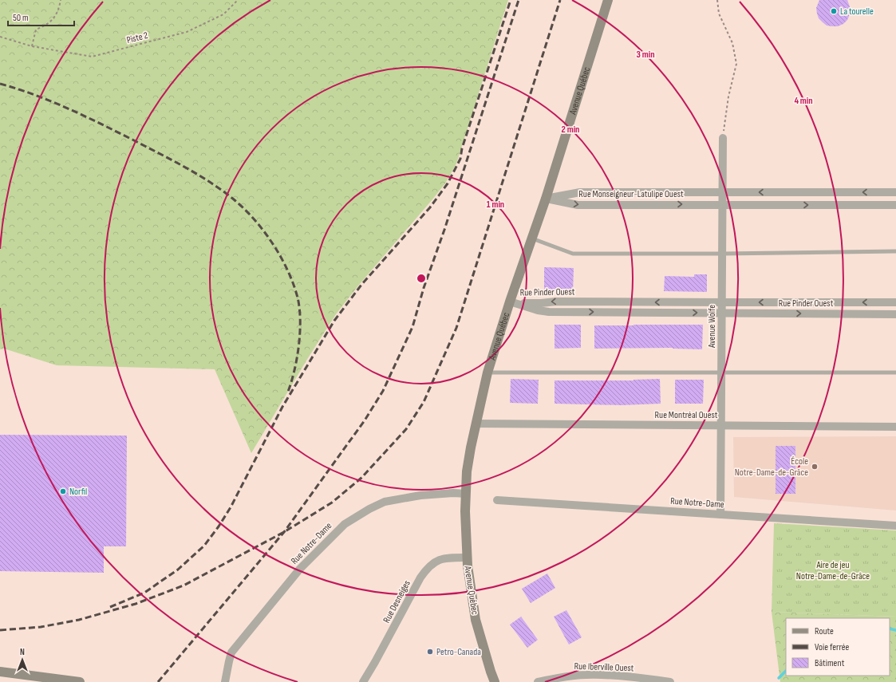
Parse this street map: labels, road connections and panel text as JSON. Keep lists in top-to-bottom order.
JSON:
{
  "streets": {
    "main road": ["Avenue Québec"],
    "street": [
      "Rue Monseigneur-Latulipe Ouest",
      "Rue Pinder Ouest",
      "Avenue Wolfe",
      "Rue Montréal Ouest",
      "Rue Notre-Dame",
      "Rue Desneiges",
      "Rue Iberville Ouest"
    ],
    "path": ["Piste 2"]
  },
  "crossings": [
    ["Avenue Québec", "Rue Monseigneur-Latulipe Ouest"],
    ["Avenue Québec", "Rue Pinder Ouest"],
    ["Avenue Québec", "Rue Montréal Ouest"],
    ["Avenue Québec", "Rue Notre-Dame"],
    ["Avenue Québec", "Rue Desneiges"],
    ["Rue Monseigneur-Latulipe Ouest", "Avenue Wolfe"],
    ["Rue Pinder Ouest", "Avenue Wolfe"],
    ["Avenue Wolfe", "Rue Montréal Ouest"],
    ["Avenue Wolfe", "Rue Notre-Dame"]
  ],
  "parks": ["Aire de jeu Notre-Dame-de-Grâce"],
  "places": [
    "La tourelle",
    "École Notre-Dame-de-Grâce",
    "Norfil",
    "Petro-Canada"
  ],
  "legend": ["Route", "Voie ferrée", "Bâtiment"],
  "scale_bar": "50 m",
  "north": "top",
  "rings": [
    "3 min",
    "4 min",
    "2 min",
    "1 min"
  ]
}
